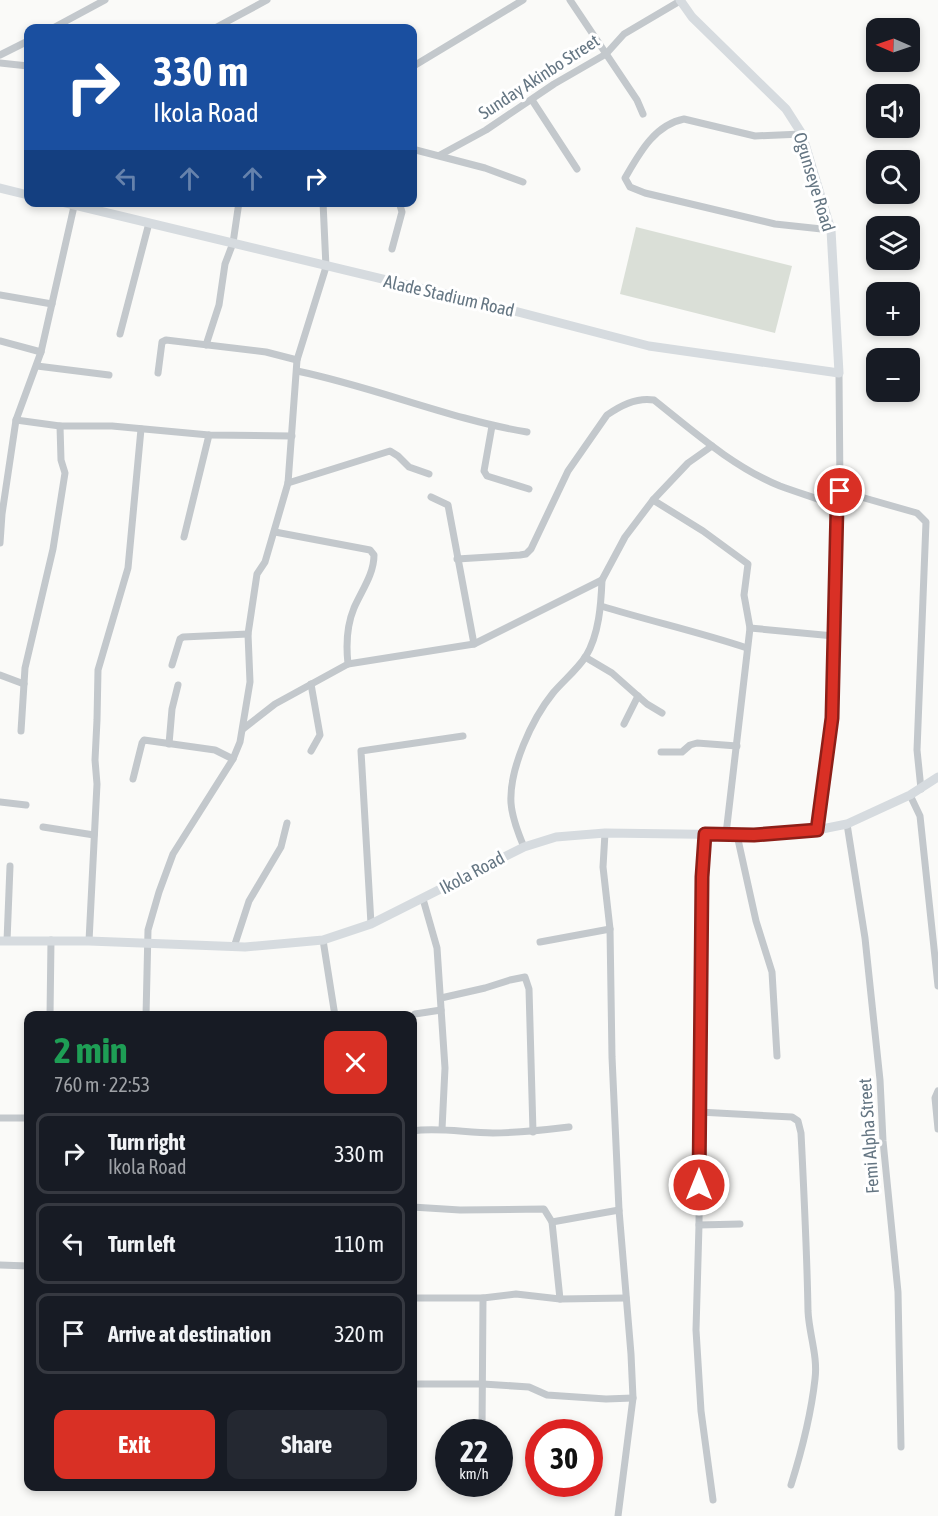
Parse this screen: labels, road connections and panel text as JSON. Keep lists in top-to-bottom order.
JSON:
{
  "streets": {
    "street": [
      "Sunday Akinbo Street",
      "Ogunseye Road",
      "Alade Stadium Road",
      "Ikola Road",
      "Femi Alpha Street"
    ]
  },
  "crossings": [
    ["Sunday Akinbo Street", "Ogunseye Road"],
    ["Ogunseye Road", "Alade Stadium Road"],
    ["Ikola Road", "Femi Alpha Street"]
  ],
  "north": "left",
  "page": {
    "map_buttons": ["+", "−"],
    "turn": ["330 m", "Ikola Road"],
    "heading": ["2 min", "760 m · 22:53"],
    "list": [
      {
        "name": "Turn right",
        "note": "Ikola Road",
        "value": "330 m"
      },
      {
        "name": "Turn left",
        "value": "110 m"
      },
      {
        "name": "Arrive at destination",
        "value": "320 m"
      }
    ],
    "buttons": ["Exit", "Share"],
    "speed": "22 km/h",
    "limit": "30"
  }
}
